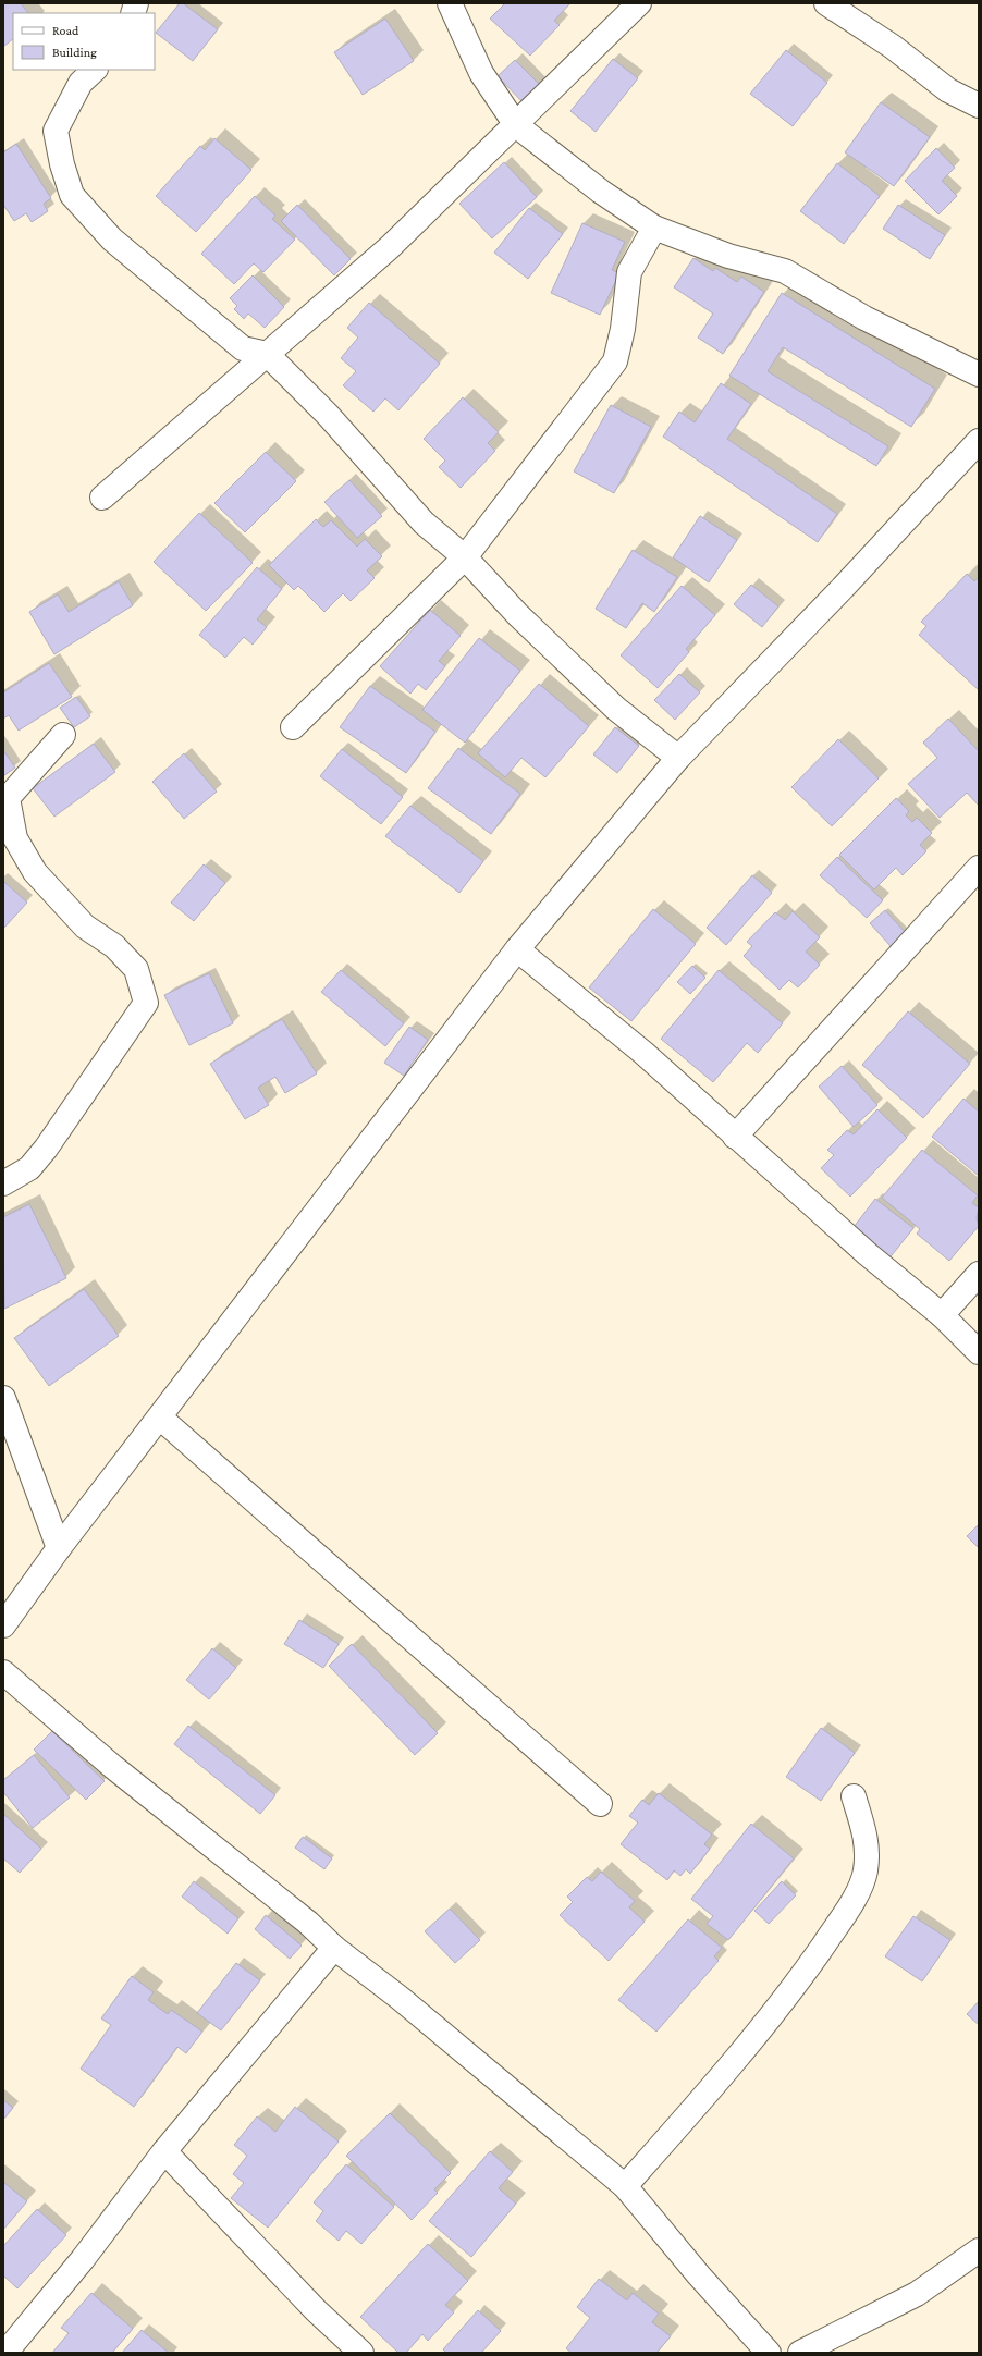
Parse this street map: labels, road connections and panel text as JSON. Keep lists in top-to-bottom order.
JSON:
{
  "legend": ["Road", "Building"]
}
